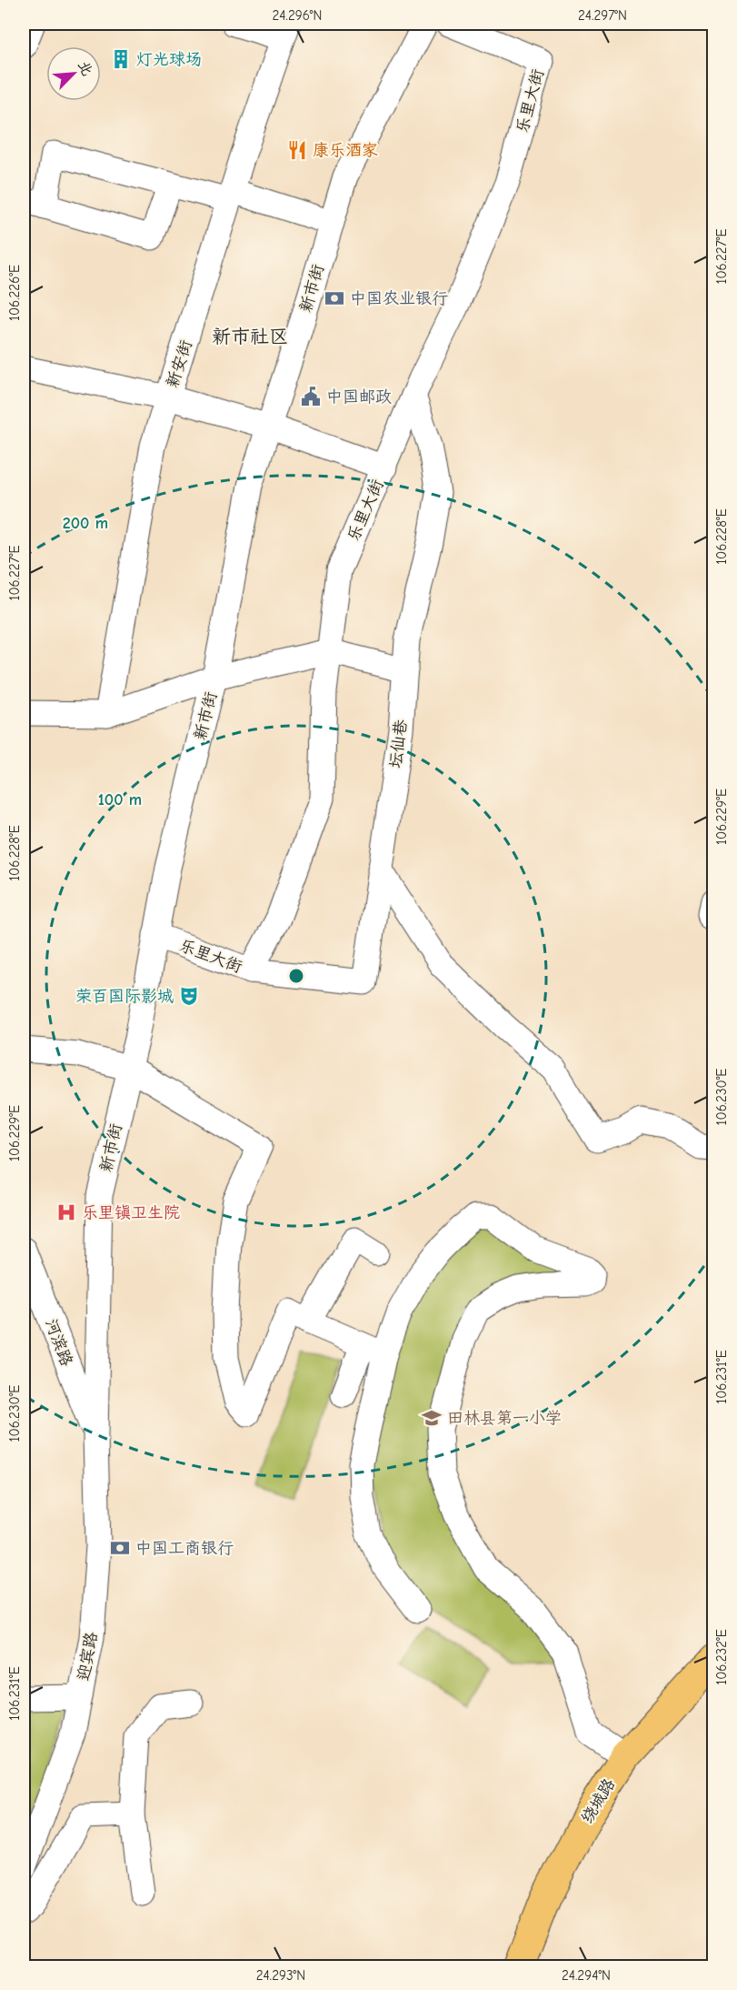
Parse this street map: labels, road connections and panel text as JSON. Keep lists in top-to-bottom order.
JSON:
{
  "streets": {
    "highway": ["绕城路"],
    "street": [
      "乐里大街",
      "新市街",
      "新安街",
      "坛仙巷",
      "河滨路",
      "迎宾路"
    ]
  },
  "crossings": [
    ["乐里大街", "新市街"],
    ["乐里大街", "坛仙巷"],
    ["新市街", "河滨路"],
    ["新市街", "迎宾路"],
    ["河滨路", "迎宾路"]
  ],
  "districts": ["新市社区"],
  "places": {
    "building": ["灯光球场"],
    "restaurant": ["康乐酒家"],
    "bank": ["中国农业银行", "中国工商银行"],
    "public building": ["中国邮政"],
    "theatre": ["荣百国际影城"],
    "hospital": ["乐里镇卫生院"],
    "school or university": ["田林县第一小学"]
  },
  "north": "top right",
  "coordinates": [
    "24.296°N",
    "24.297°N",
    "106.227°E",
    "106.226°E",
    "106.228°E",
    "106.229°E",
    "106.230°E",
    "106.231°E",
    "106.232°E",
    "24.293°N",
    "24.294°N"
  ],
  "rings": ["200 m", "100 m"]
}
